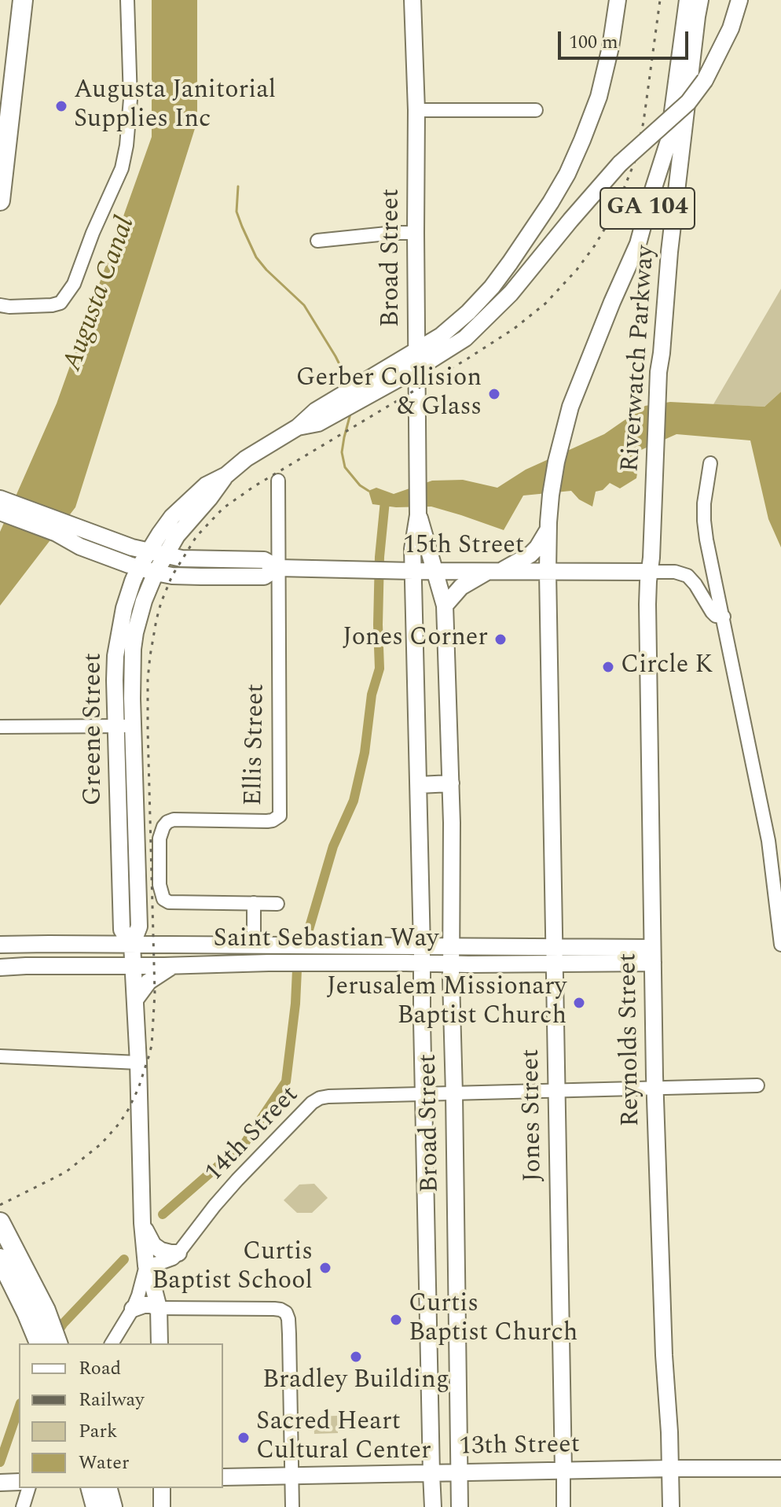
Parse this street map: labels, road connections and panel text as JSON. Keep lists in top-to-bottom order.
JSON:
{
  "streets": {
    "main road": [
      "GA 104",
      "Broad Street",
      "Riverwatch Parkway",
      "15th Street",
      "Greene Street",
      "Saint Sebastian Way",
      "Reynolds Street",
      "Jones Street",
      "13th Street"
    ],
    "street": ["Ellis Street", "14th Street"]
  },
  "crossings": [
    ["Broad Street", "15th Street"],
    ["Broad Street", "Greene Street"],
    ["Broad Street", "Saint Sebastian Way"],
    ["Broad Street", "14th Street"],
    ["Broad Street", "13th Street"],
    ["Riverwatch Parkway", "15th Street"],
    ["Riverwatch Parkway", "Reynolds Street"],
    ["Riverwatch Parkway", "Jones Street"],
    ["15th Street", "Greene Street"],
    ["15th Street", "Ellis Street"],
    ["15th Street", "Reynolds Street"],
    ["15th Street", "Jones Street"],
    ["Greene Street", "Saint Sebastian Way"],
    ["Saint Sebastian Way", "Reynolds Street"],
    ["Saint Sebastian Way", "Jones Street"],
    ["Reynolds Street", "14th Street"],
    ["Reynolds Street", "13th Street"],
    ["Jones Street", "14th Street"],
    ["Jones Street", "13th Street"]
  ],
  "water": ["Augusta Canal"],
  "places": [
    "Augusta Janitorial Supplies Inc",
    "Gerber Collision & Glass",
    "Jones Corner",
    "Circle K",
    "Jerusalem Missionary Baptist Church",
    "Curtis Baptist School",
    "Curtis Baptist Church",
    "Bradley Building",
    "Sacred Heart Cultural Center"
  ],
  "legend": [
    "Road",
    "Railway",
    "Park",
    "Water"
  ],
  "scale_bar": "100 m"
}
